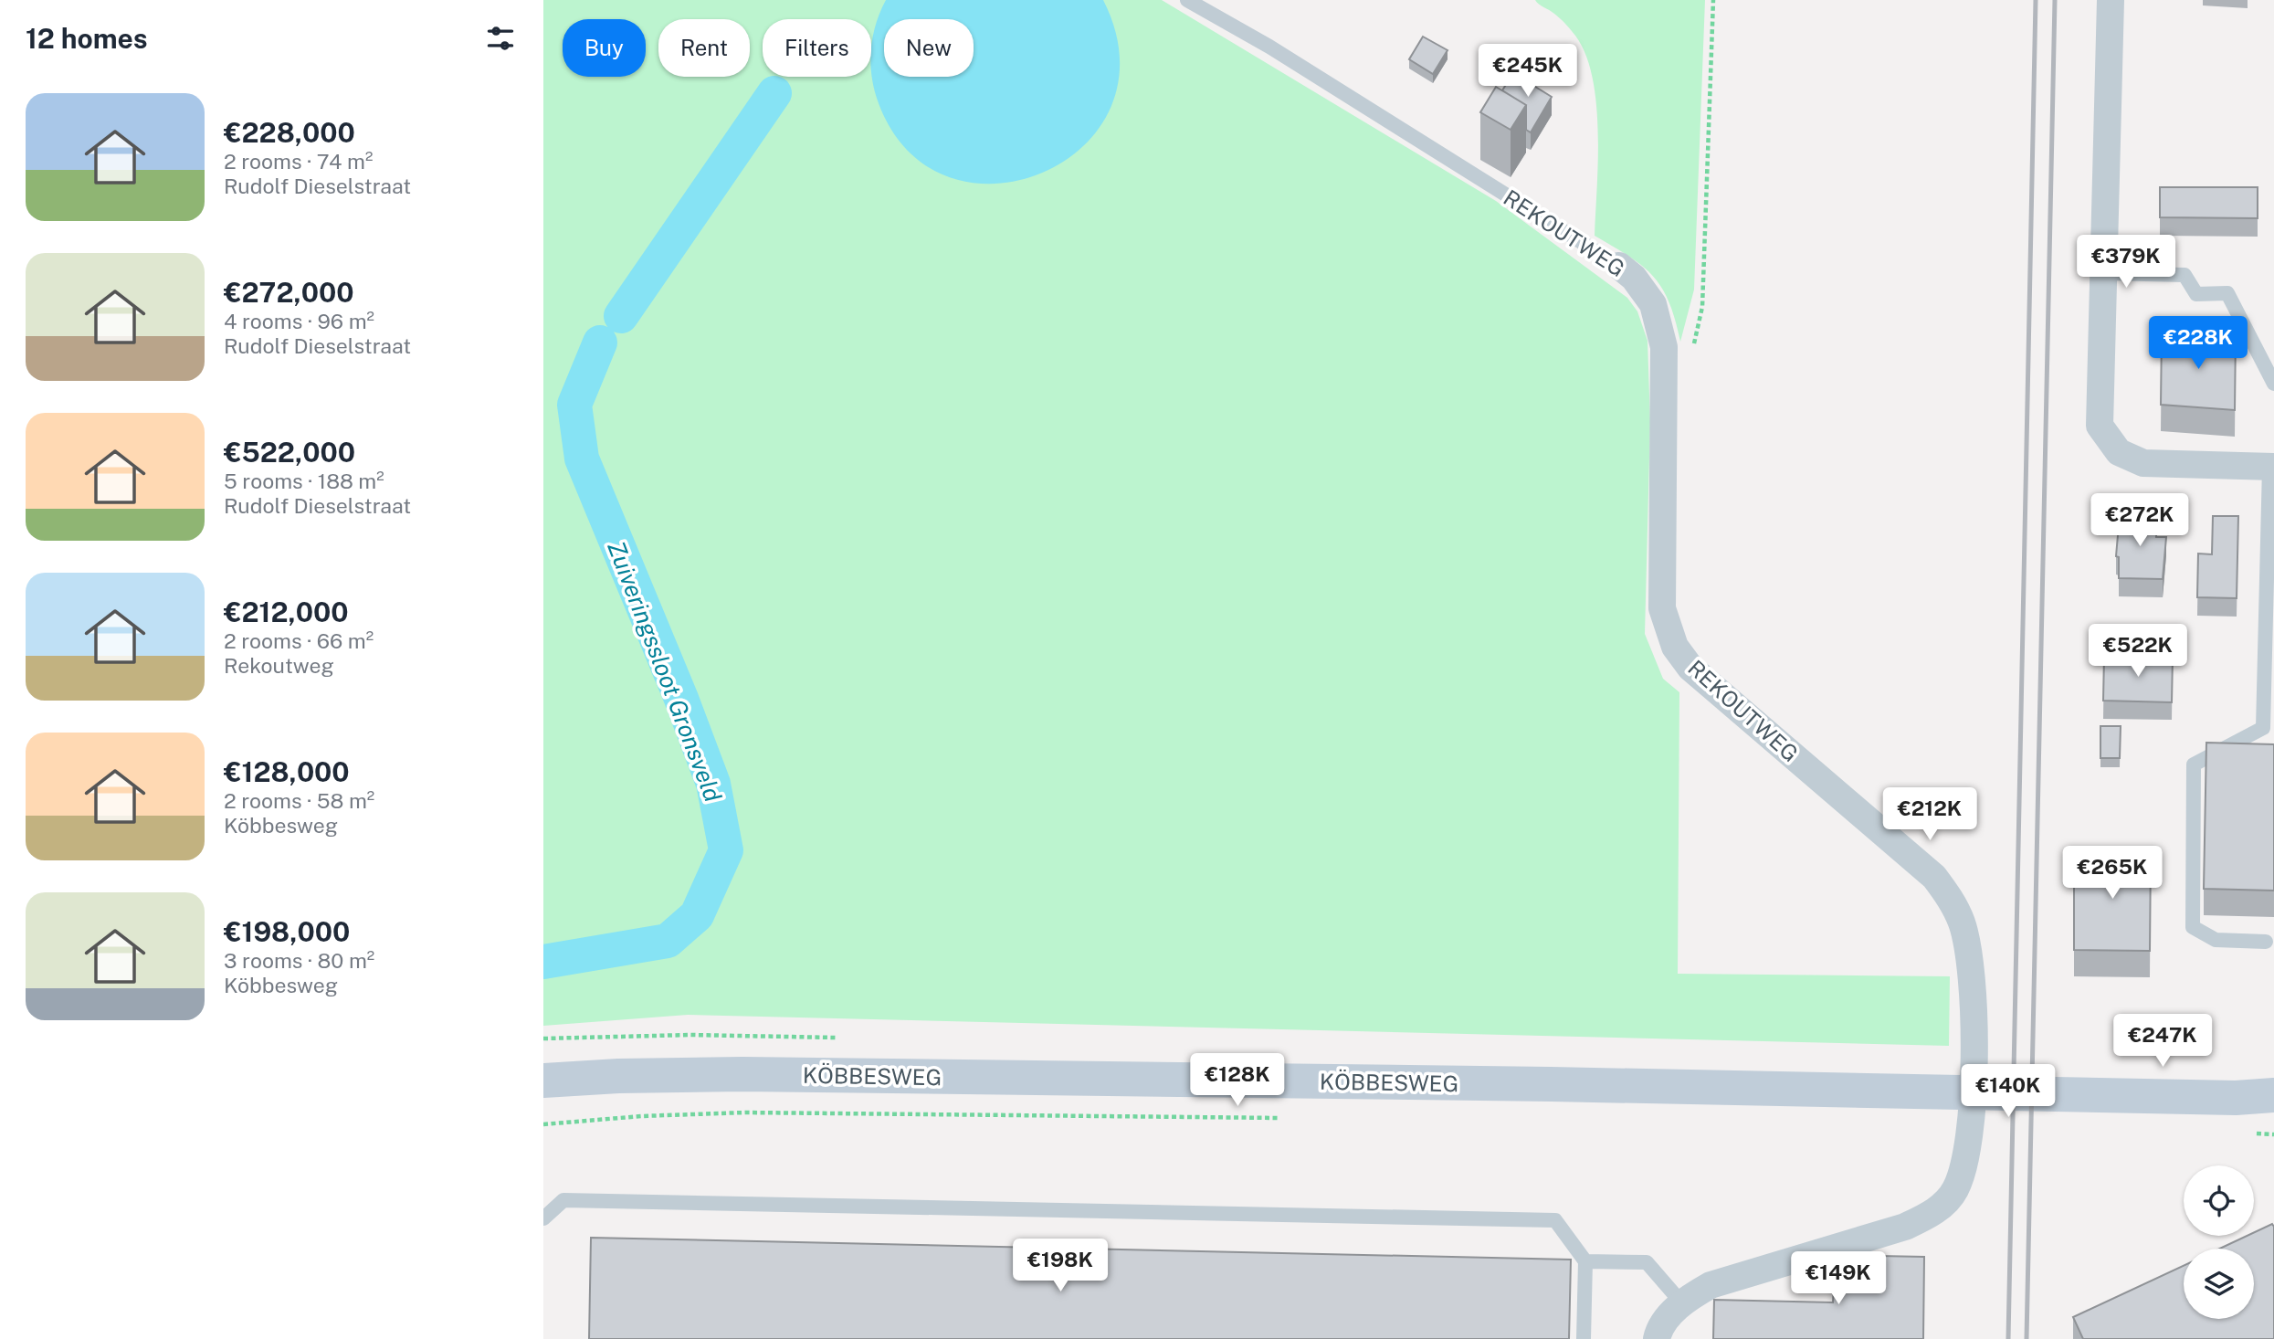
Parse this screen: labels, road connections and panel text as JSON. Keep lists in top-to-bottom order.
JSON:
{
  "streets": {
    "main road": ["KÖBBESWEG"],
    "street": ["REKOUTWEG"]
  },
  "water": ["Zuiveringssloot Gronsveld"],
  "page": {
    "heading": "12 homes",
    "chip": [
      "Buy",
      "Rent",
      "Filters",
      "New"
    ],
    "price": [
      "€245K",
      "€379K",
      "€228K",
      "€272K",
      "€522K",
      "€212K",
      "€265K",
      "€247K",
      "€128K",
      "€140K",
      "€198K",
      "€149K"
    ],
    "list": [
      {
        "name": "€228,000",
        "note": "2 rooms · 74 m² · Rudolf Dieselstraat"
      },
      {
        "name": "€272,000",
        "note": "4 rooms · 96 m² · Rudolf Dieselstraat"
      },
      {
        "name": "€522,000",
        "note": "5 rooms · 188 m² · Rudolf Dieselstraat"
      },
      {
        "name": "€212,000",
        "note": "2 rooms · 66 m² · Rekoutweg"
      },
      {
        "name": "€128,000",
        "note": "2 rooms · 58 m² · Köbbesweg"
      },
      {
        "name": "€198,000",
        "note": "3 rooms · 80 m² · Köbbesweg"
      }
    ]
  }
}
